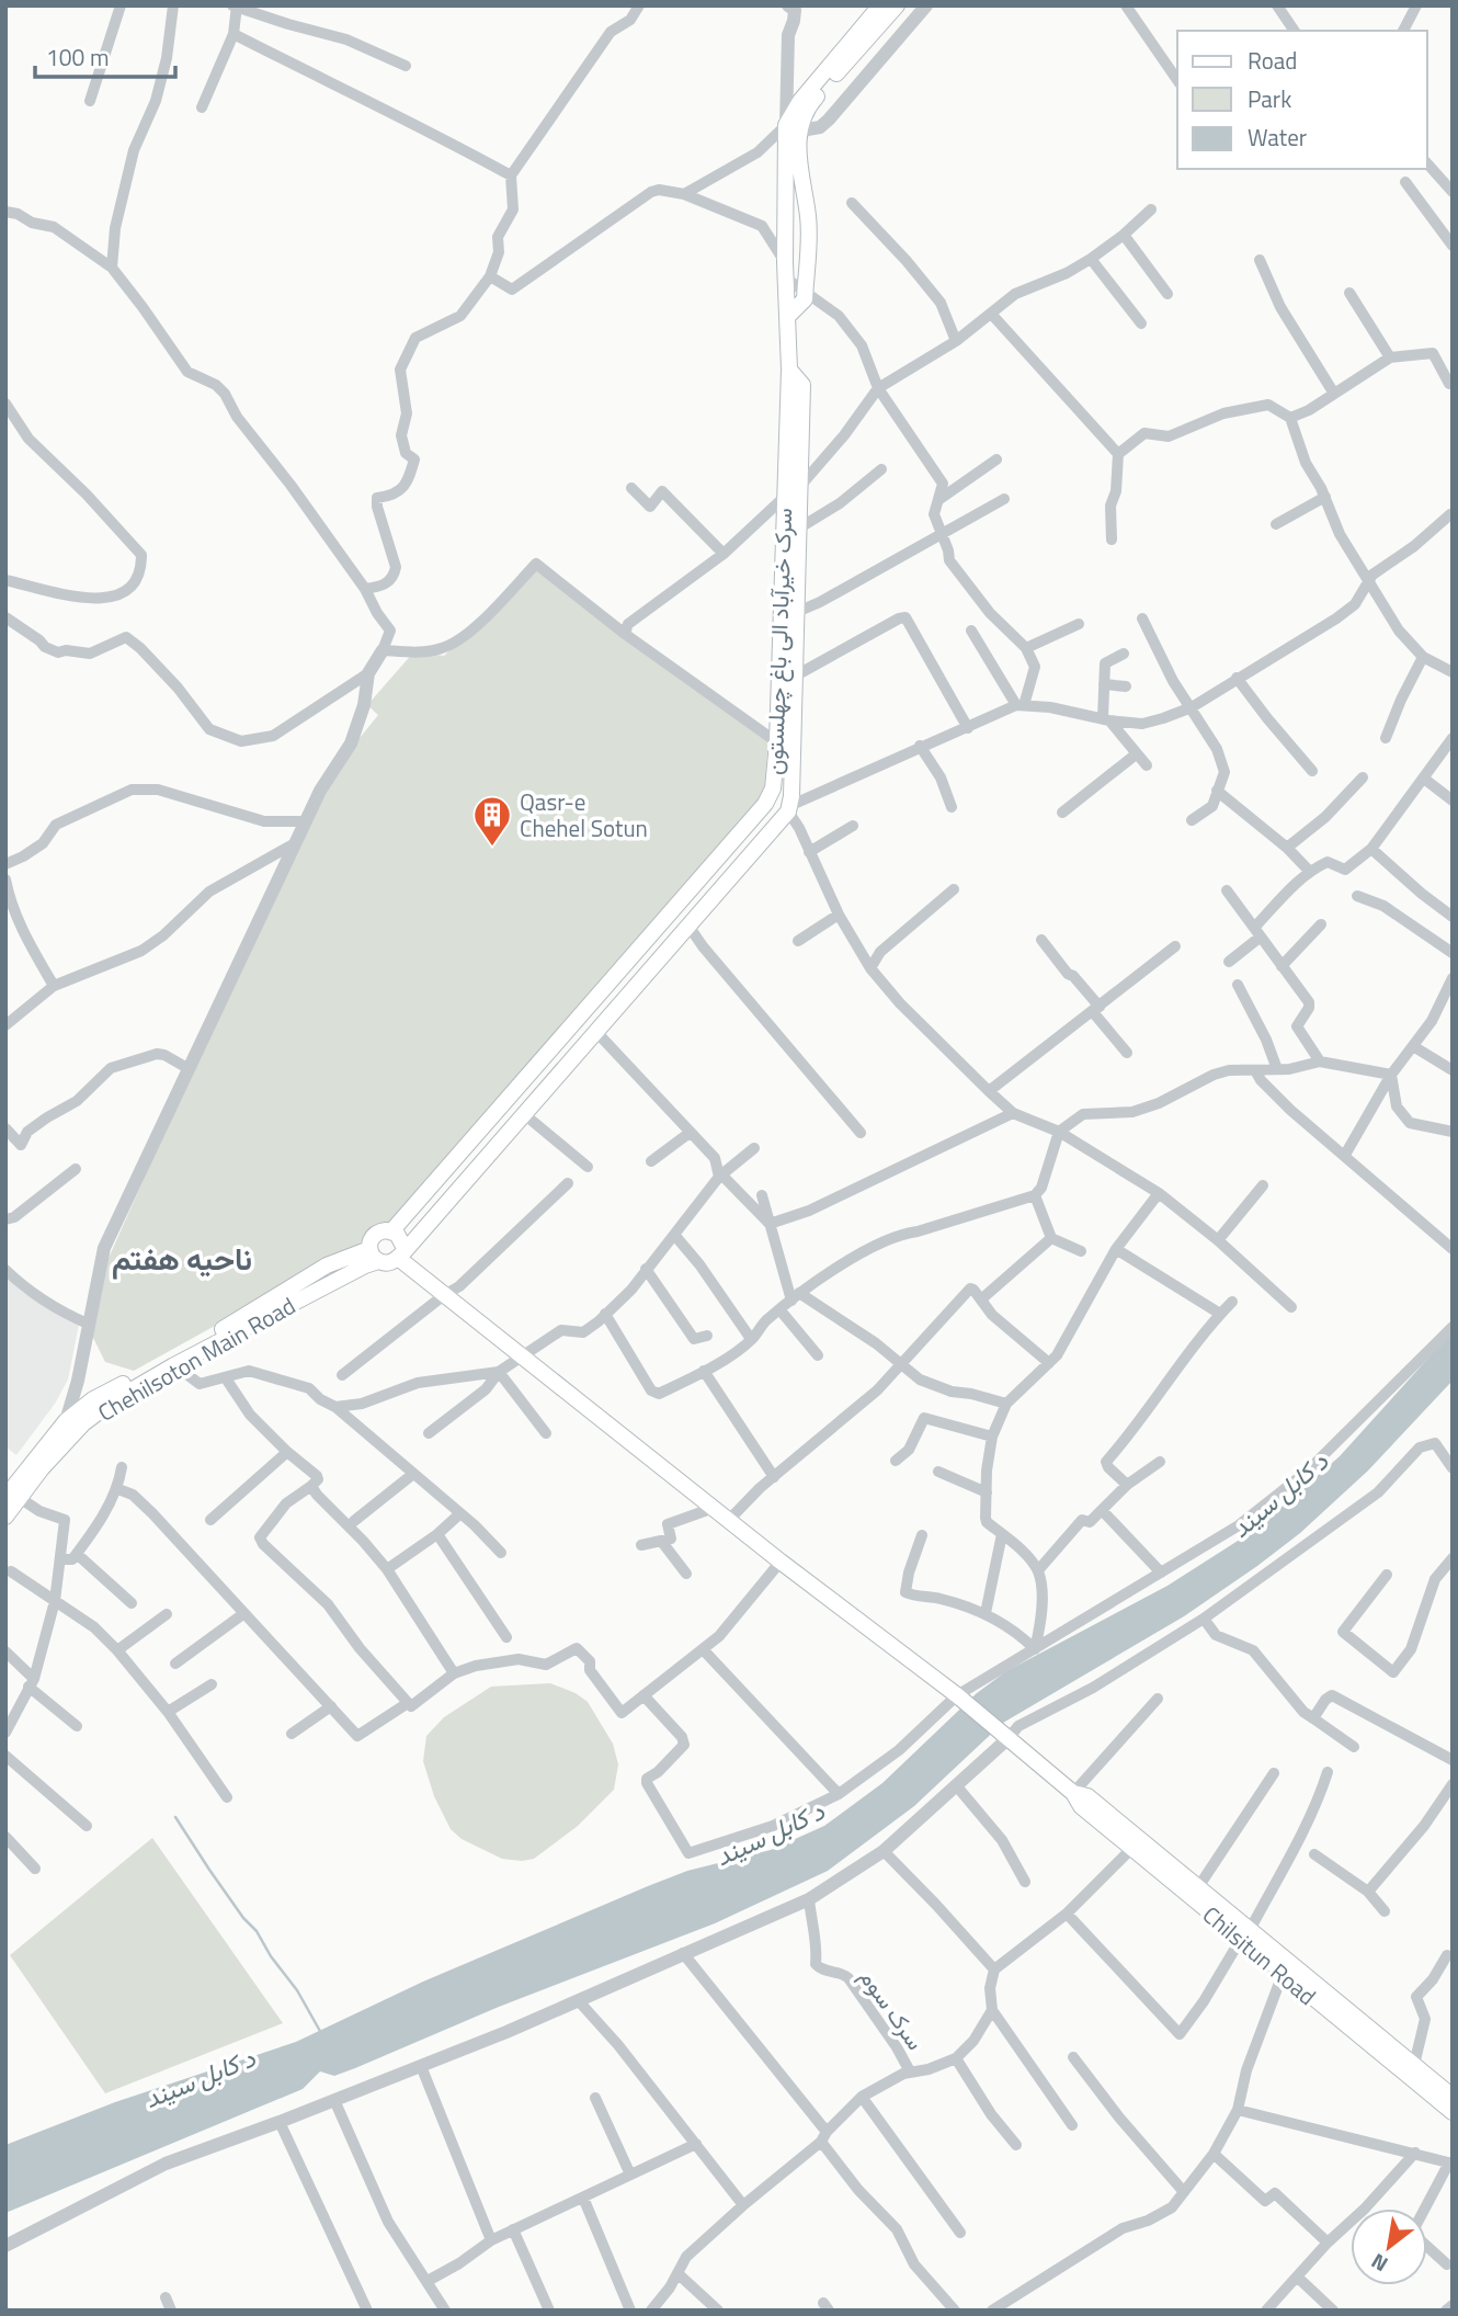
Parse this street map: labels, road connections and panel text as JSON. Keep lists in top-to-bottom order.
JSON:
{
  "streets": {
    "main road": ["سرک خیرآباد الی باغ چهلستون", "Chehilsoton Main Road", "Chilsitun Road"],
    "street": ["سرک سوم"]
  },
  "crossings": [
    ["سرک خیرآباد الی باغ چهلستون", "Chehilsoton Main Road"],
    ["سرک خیرآباد الی باغ چهلستون", "Chilsitun Road"],
    ["Chehilsoton Main Road", "Chilsitun Road"]
  ],
  "districts": ["ناحیه هفتم"],
  "water": ["د کابل سيند"],
  "places": {
    "building": ["Qasr-e Chehel Sotun"]
  },
  "legend": ["Road", "Park", "Water"],
  "scale_bar": "100 m",
  "north": "bottom left"
}
